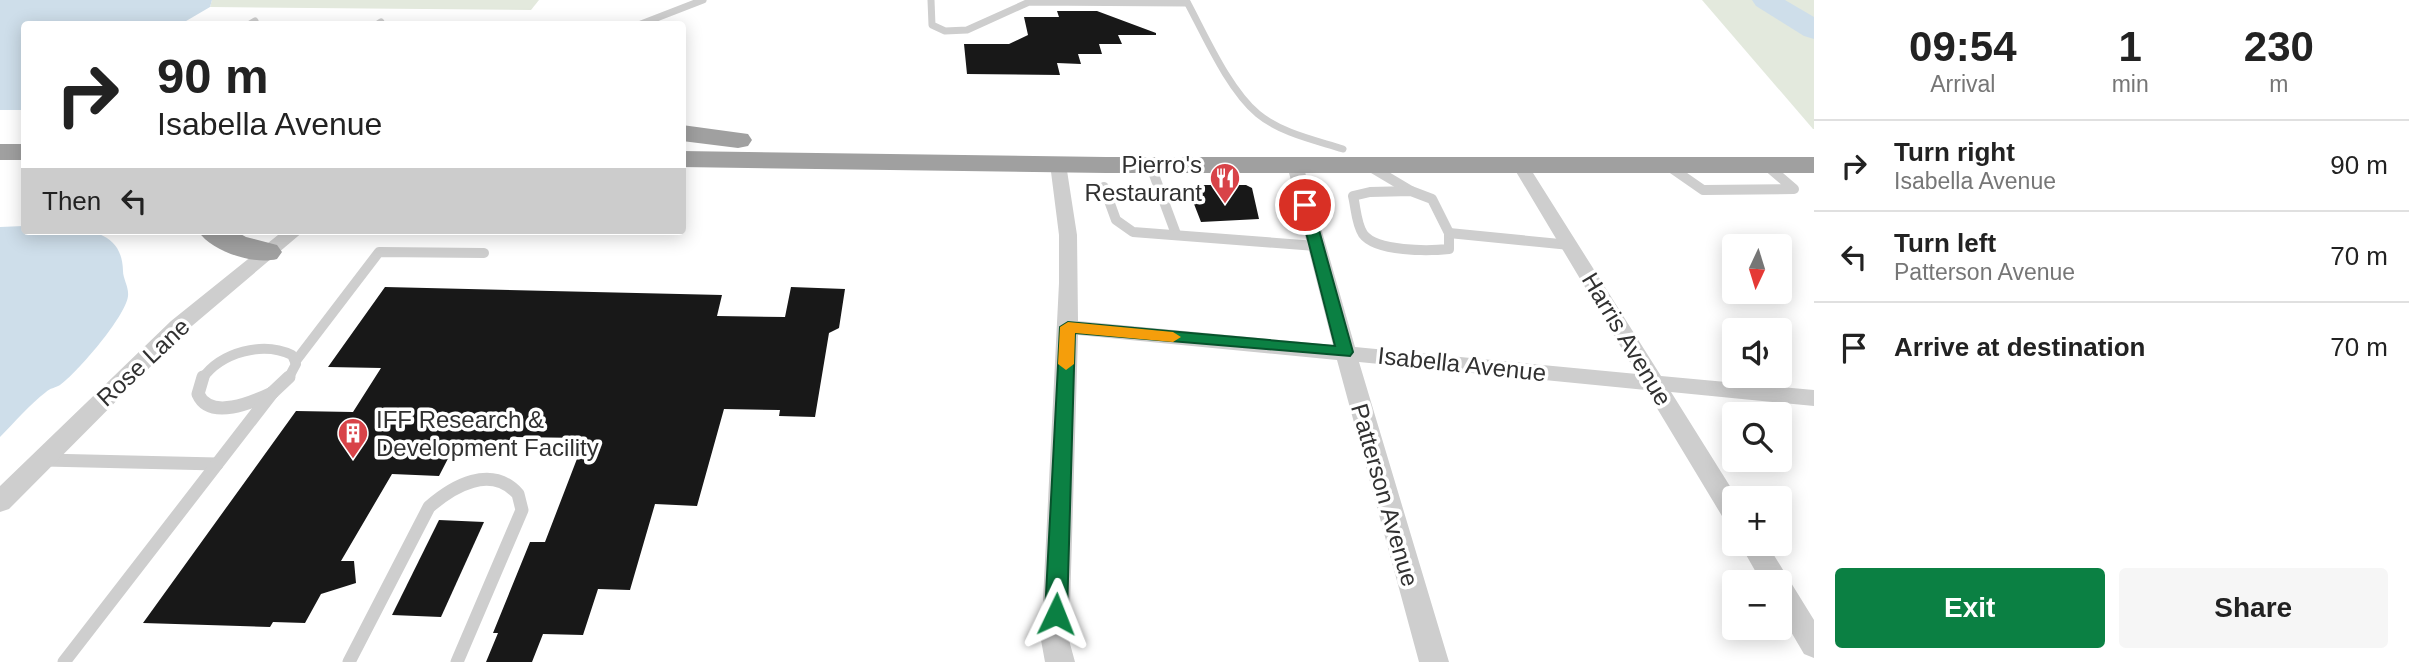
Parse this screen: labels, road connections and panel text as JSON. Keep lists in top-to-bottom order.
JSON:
{
  "streets": {
    "street": [
      "Harris Avenue",
      "Rose Lane",
      "Isabella Avenue",
      "Patterson Avenue"
    ]
  },
  "crossings": [
    ["Harris Avenue", "Isabella Avenue"],
    ["Isabella Avenue", "Patterson Avenue"]
  ],
  "places": {
    "restaurant": ["Pierro's Restaurant"],
    "building": ["IFF Research & Development Facility"]
  },
  "north": "bottom",
  "page": {
    "eta": [
      "09:54",
      "Arrival",
      "1",
      "min",
      "230",
      "m"
    ],
    "turn": ["90 m", "Isabella Avenue"],
    "list": [
      {
        "name": "Turn right",
        "note": "Isabella Avenue",
        "value": "90 m"
      },
      {
        "name": "Turn left",
        "note": "Patterson Avenue",
        "value": "70 m"
      },
      {
        "name": "Arrive at destination",
        "value": "70 m"
      }
    ],
    "then": "Then",
    "map_buttons": ["+", "−"],
    "buttons": ["Exit", "Share"]
  }
}
